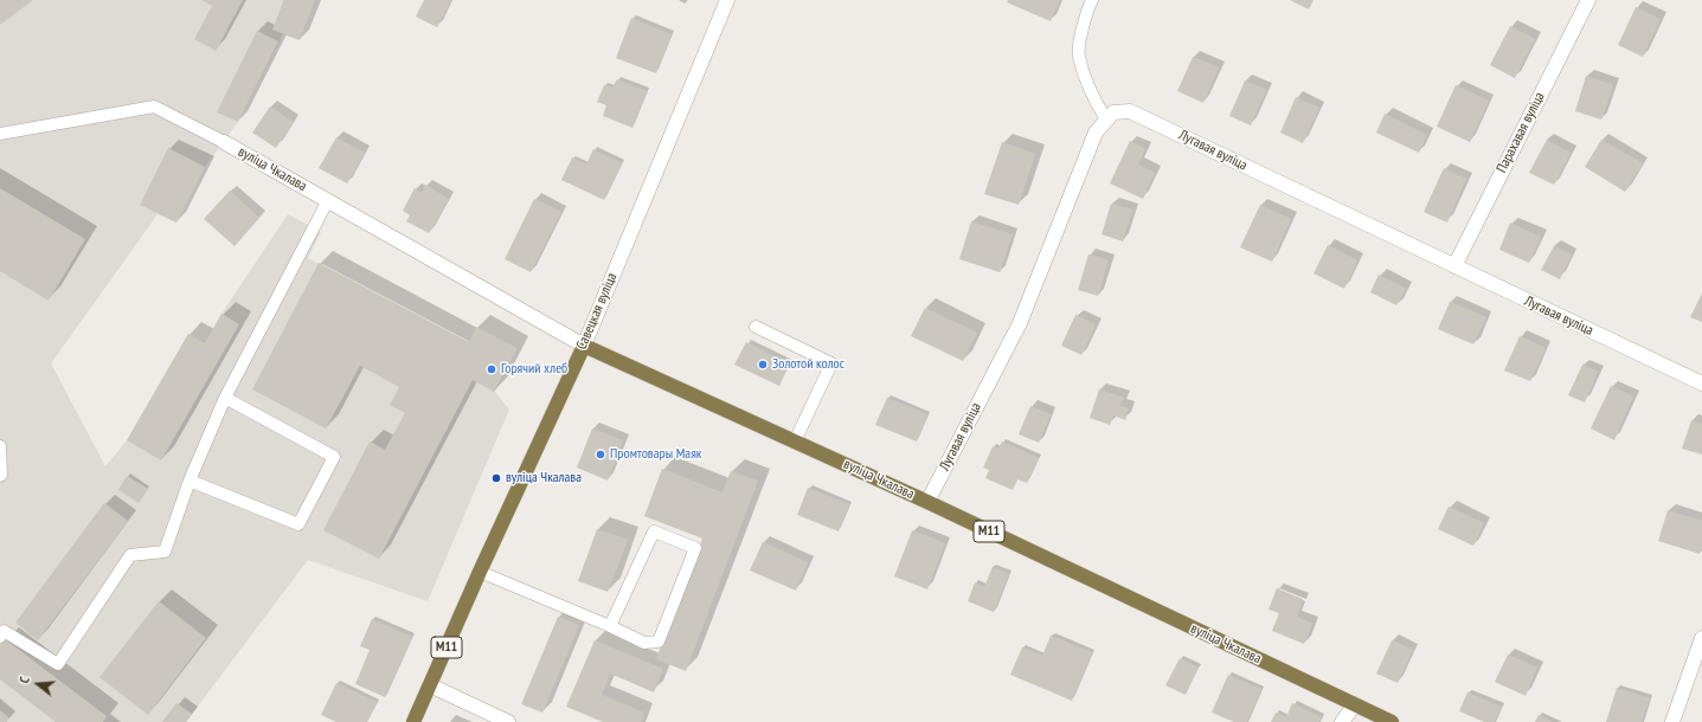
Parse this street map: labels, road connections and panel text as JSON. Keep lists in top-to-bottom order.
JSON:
{
  "streets": {
    "highway": ["вуліца Чкалава", "Савецкая вуліца", "М11"],
    "street": ["Парахавая вуліца", "Лугавая вуліца"]
  },
  "crossings": [
    ["Парахавая вуліца", "Лугавая вуліца"],
    ["Лугавая вуліца", "вуліца Чкалава"],
    ["вуліца Чкалава", "Савецкая вуліца"]
  ],
  "places": [
    "Золотой колос",
    "Горячий хлеб",
    "Промтовары Маяк",
    "вуліца Чкалава"
  ],
  "north": "left"
}
